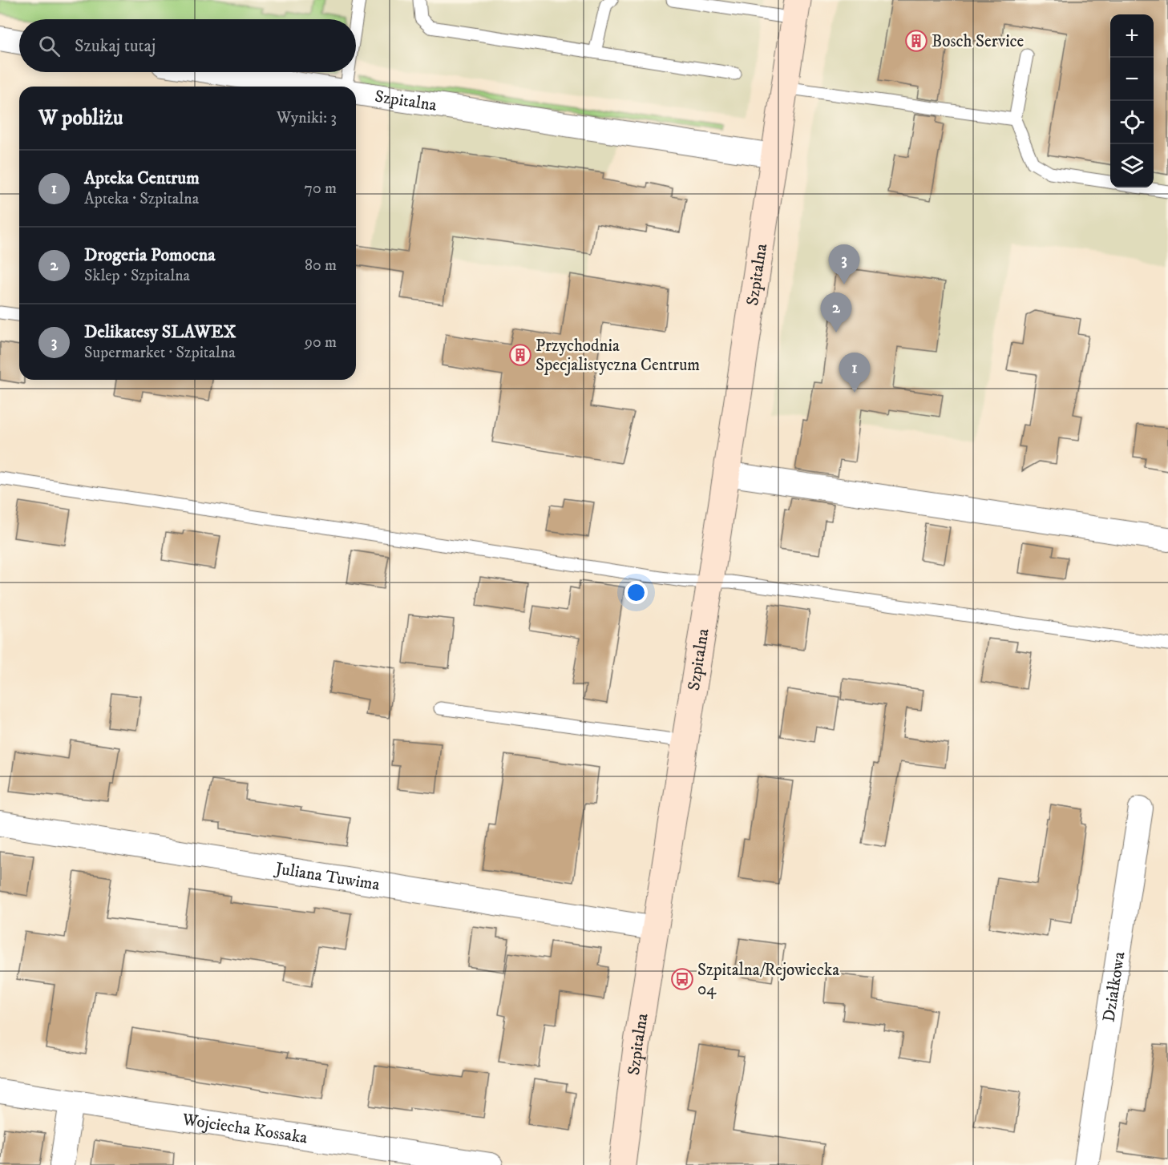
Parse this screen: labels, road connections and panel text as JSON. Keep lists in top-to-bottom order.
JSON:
{
  "streets": {
    "street": [
      "Szpitalna",
      "Juliana Tuwima",
      "Działkowa",
      "Wojciecha Kossaka"
    ]
  },
  "crossings": [
    ["Szpitalna", "Juliana Tuwima"]
  ],
  "places": {
    "building": ["Bosch Service", "Przychodnia Specjalistyczna Centrum"],
    "bus stop": ["Szpitalna/Rejowiecka 04"]
  },
  "page": {
    "map_buttons": ["+", "−"],
    "search": "Szukaj tutaj",
    "heading": ["W pobliżu", "Wyniki: 3"],
    "list": [
      {
        "mark": "1",
        "name": "Apteka Centrum",
        "note": "Apteka · Szpitalna",
        "value": "70 m"
      },
      {
        "mark": "2",
        "name": "Drogeria Pomocna",
        "note": "Sklep · Szpitalna",
        "value": "80 m"
      },
      {
        "mark": "3",
        "name": "Delikatesy SLAWEX",
        "note": "Supermarket · Szpitalna",
        "value": "90 m"
      }
    ],
    "pins": ["3", "2", "1"]
  }
}
